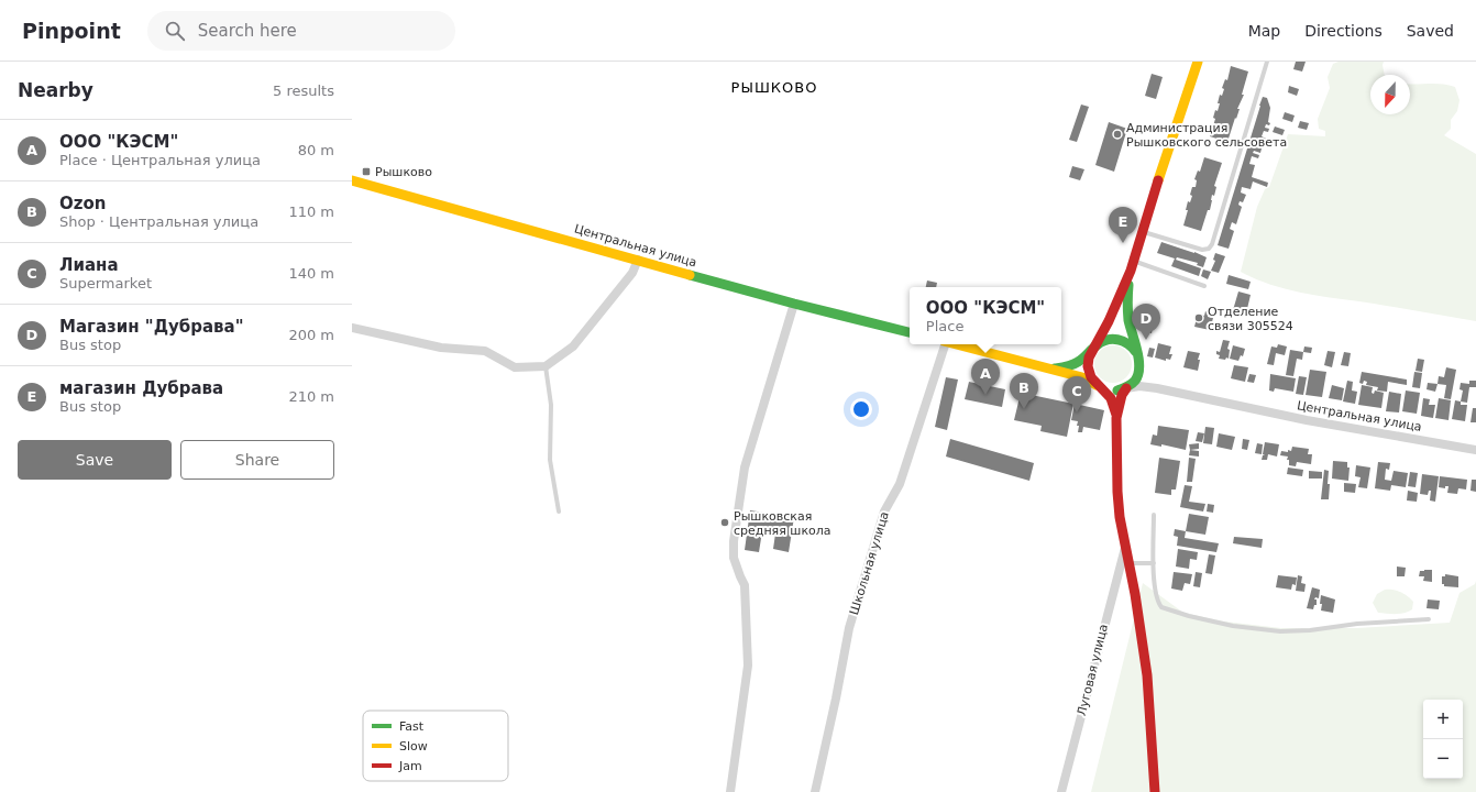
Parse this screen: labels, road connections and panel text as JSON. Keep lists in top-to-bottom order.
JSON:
{
  "streets": {
    "main road": ["Центральная улица"],
    "street": ["Школьная улица", "Луговая улица"]
  },
  "districts": ["РЫШКОВО"],
  "places": {
    "other": ["Администрация Рышковского сельсовета", "Отделение связи 305524", "Рышковская средняя школа"],
    "transit": ["Рышково"]
  },
  "legend": ["Fast", "Slow", "Jam"],
  "north": "bottom",
  "page": {
    "header": "Pinpoint",
    "search": "Search here",
    "nav": ["Map", "Directions", "Saved"],
    "heading": ["Nearby", "5 results"],
    "list": [
      {
        "mark": "A",
        "name": "ООО \"КЭСМ\"",
        "note": "Place · Центральная улица",
        "value": "80 m"
      },
      {
        "mark": "B",
        "name": "Ozon",
        "note": "Shop · Центральная улица",
        "value": "110 m"
      },
      {
        "mark": "C",
        "name": "Лиана",
        "note": "Supermarket",
        "value": "140 m"
      },
      {
        "mark": "D",
        "name": "Магазин \"Дубрава\"",
        "note": "Bus stop",
        "value": "200 m"
      },
      {
        "mark": "E",
        "name": "магазин Дубрава",
        "note": "Bus stop",
        "value": "210 m"
      }
    ],
    "pins": [
      "E",
      "D",
      "A",
      "B",
      "C"
    ],
    "popup": ["ООО \"КЭСМ\"", "Place"],
    "buttons": ["Save", "Share"],
    "map_buttons": ["+", "−"]
  }
}
